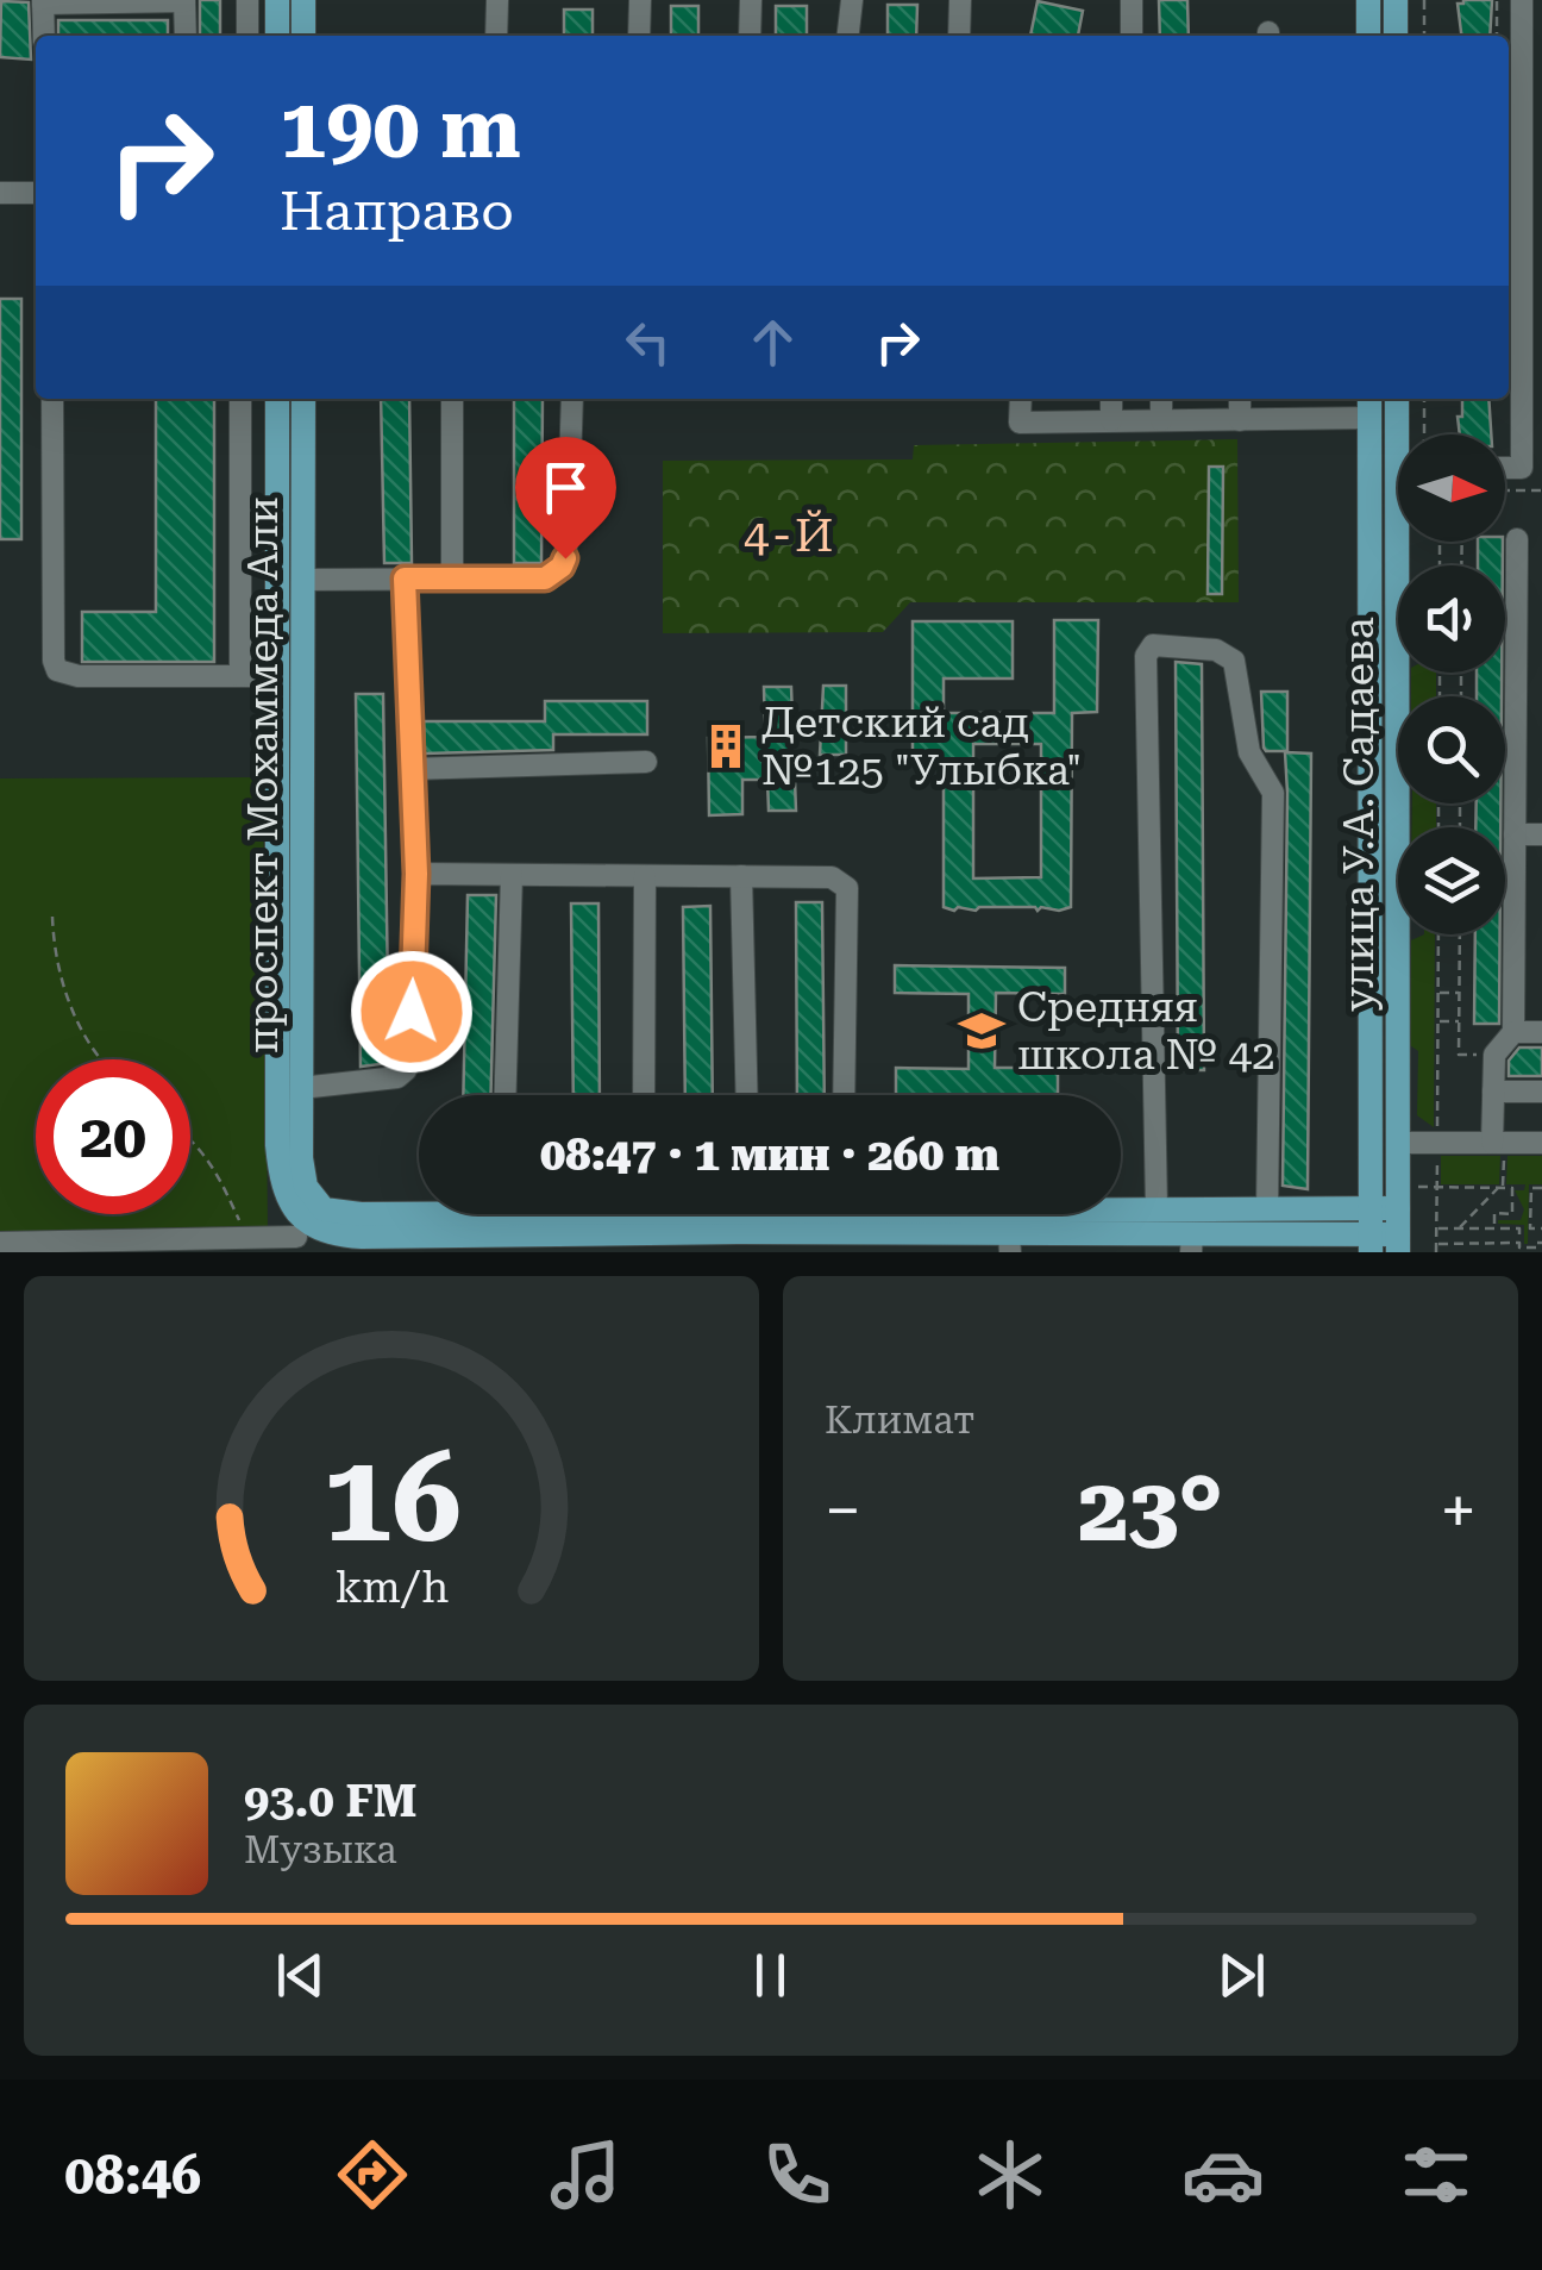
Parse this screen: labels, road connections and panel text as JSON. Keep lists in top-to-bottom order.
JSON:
{
  "streets": {
    "main road": ["проспект Мохаммеда Али", "улица У.А. Садаева"]
  },
  "districts": ["4-Й"],
  "places": {
    "building": ["Детский сад №125 \"Улыбка\""],
    "school or university": ["Средняя школа № 42"]
  },
  "north": "right",
  "page": {
    "turn": ["190 m", "Направо"],
    "limit": "20",
    "trip": "08:47 · 1 мин · 260 m",
    "tile": "Климат",
    "heat": ["−", "23°", "+"],
    "song": ["93.0 FM", "Музыка"],
    "tabs": "08:46",
    "gauge": ["16", "km/h"]
  }
}
